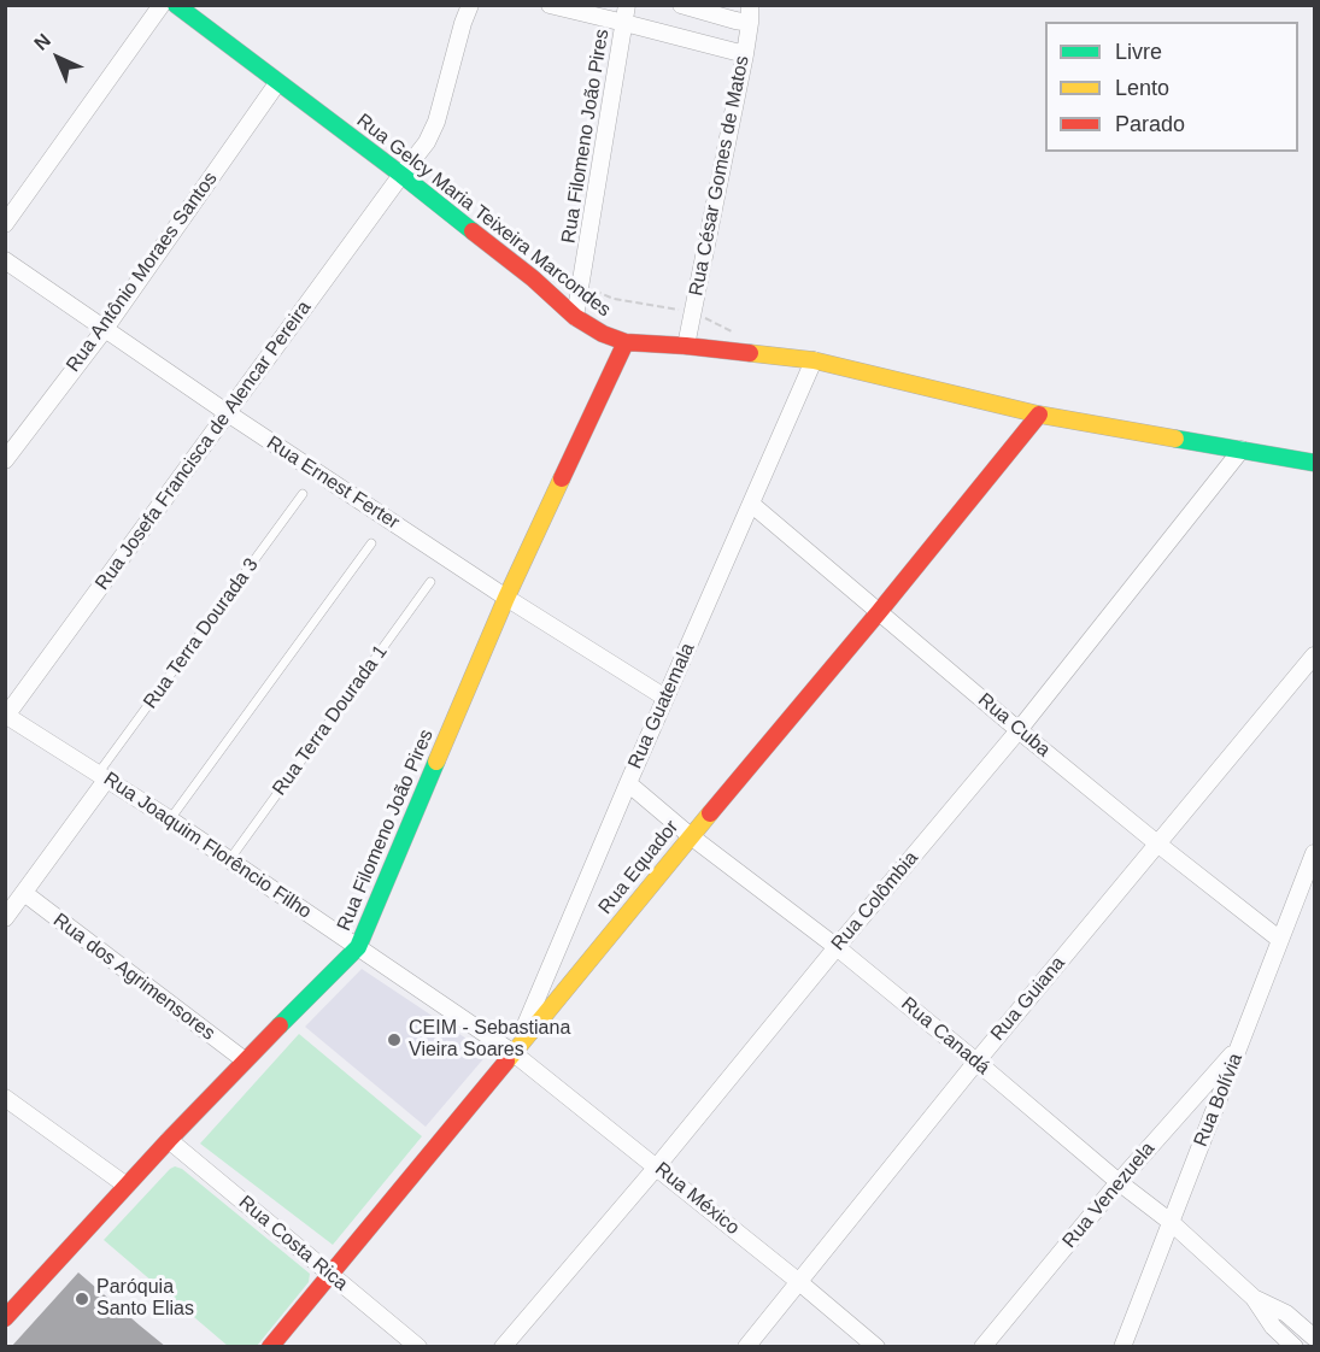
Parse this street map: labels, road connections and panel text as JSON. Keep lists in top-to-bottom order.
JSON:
{
  "streets": {
    "street": [
      "Rua Filomeno João Pires",
      "Rua César Gomes de Matos",
      "Rua Gelcy Maria Teixeira Marcondes",
      "Rua Antônio Moraes Santos",
      "Rua Josefa Francisca de Alencar Pereira",
      "Rua Ernest Ferter",
      "Rua Guatemala",
      "Rua Cuba",
      "Rua Joaquim Florêncio Filho",
      "Rua Equador",
      "Rua Colômbia",
      "Rua dos Agrimensores",
      "Rua Guiana",
      "Rua Canadá",
      "Rua Bolívia",
      "Rua Venezuela",
      "Rua México",
      "Rua Costa Rica"
    ],
    "lane": ["Rua Terra Dourada 3", "Rua Terra Dourada 1"]
  },
  "crossings": [
    ["Rua Filomeno João Pires", "Rua Gelcy Maria Teixeira Marcondes"],
    ["Rua Filomeno João Pires", "Rua Ernest Ferter"],
    ["Rua Filomeno João Pires", "Rua Joaquim Florêncio Filho"],
    ["Rua Filomeno João Pires", "Rua dos Agrimensores"],
    ["Rua Filomeno João Pires", "Rua Costa Rica"],
    ["Rua César Gomes de Matos", "Rua Gelcy Maria Teixeira Marcondes"],
    ["Rua Gelcy Maria Teixeira Marcondes", "Rua Antônio Moraes Santos"],
    ["Rua Gelcy Maria Teixeira Marcondes", "Rua Josefa Francisca de Alencar Pereira"],
    ["Rua Gelcy Maria Teixeira Marcondes", "Rua Guatemala"],
    ["Rua Gelcy Maria Teixeira Marcondes", "Rua Equador"],
    ["Rua Gelcy Maria Teixeira Marcondes", "Rua Colômbia"],
    ["Rua Antônio Moraes Santos", "Rua Ernest Ferter"],
    ["Rua Josefa Francisca de Alencar Pereira", "Rua Ernest Ferter"],
    ["Rua Josefa Francisca de Alencar Pereira", "Rua Joaquim Florêncio Filho"],
    ["Rua Ernest Ferter", "Rua Guatemala"],
    ["Rua Terra Dourada 3", "Rua Joaquim Florêncio Filho"],
    ["Rua Guatemala", "Rua Cuba"],
    ["Rua Guatemala", "Rua Joaquim Florêncio Filho"],
    ["Rua Guatemala", "Rua Equador"],
    ["Rua Guatemala", "Rua Canadá"],
    ["Rua Guatemala", "Rua México"],
    ["Rua Terra Dourada 1", "Rua Joaquim Florêncio Filho"],
    ["Rua Cuba", "Rua Equador"],
    ["Rua Cuba", "Rua Colômbia"],
    ["Rua Cuba", "Rua Guiana"],
    ["Rua Cuba", "Rua Bolívia"],
    ["Rua Joaquim Florêncio Filho", "Rua Equador"],
    ["Rua Joaquim Florêncio Filho", "Rua México"],
    ["Rua Equador", "Rua Canadá"],
    ["Rua Equador", "Rua México"],
    ["Rua Equador", "Rua Costa Rica"],
    ["Rua Colômbia", "Rua Canadá"],
    ["Rua Colômbia", "Rua México"],
    ["Rua Guiana", "Rua Canadá"],
    ["Rua Guiana", "Rua México"],
    ["Rua Canadá", "Rua Bolívia"],
    ["Rua Canadá", "Rua Venezuela"],
    ["Rua Bolívia", "Rua Venezuela"]
  ],
  "places": ["CEIM - Sebastiana Vieira Soares", "Paróquia Santo Elias"],
  "legend": ["Livre", "Lento", "Parado"],
  "north": "top left"
}
